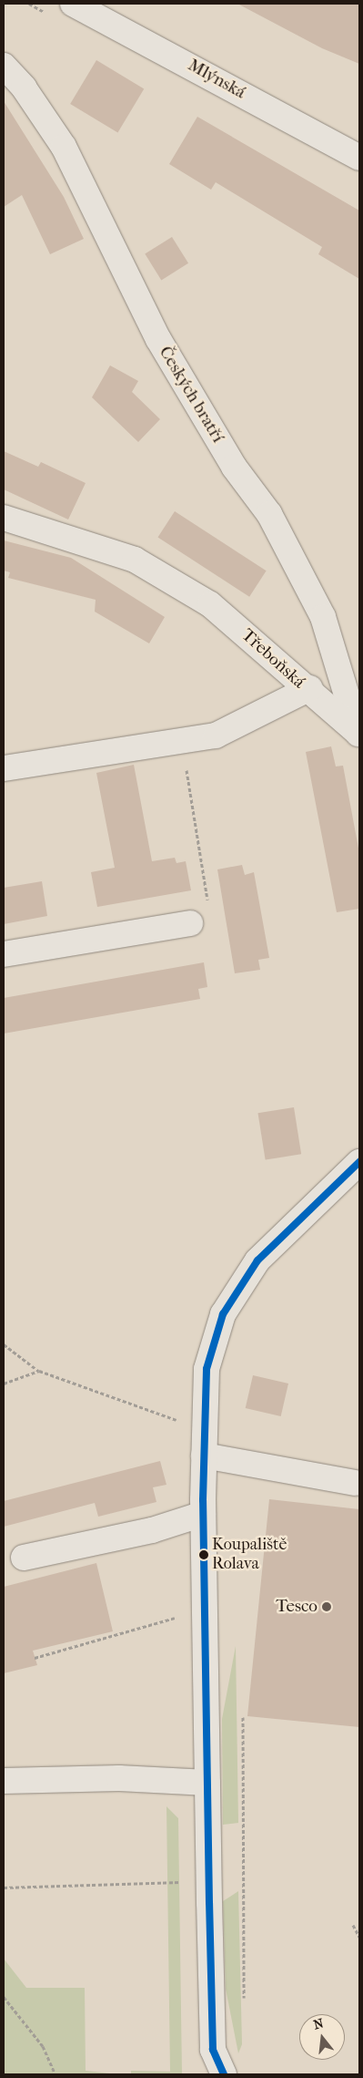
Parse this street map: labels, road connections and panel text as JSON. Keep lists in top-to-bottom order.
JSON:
{
  "streets": {
    "street": ["Mlýnská", "Českých bratří", "Třeboňská"]
  },
  "crossings": [
    ["Českých bratří", "Třeboňská"]
  ],
  "places": ["Koupaliště Rolava", "Tesco"],
  "north": "top"
}
